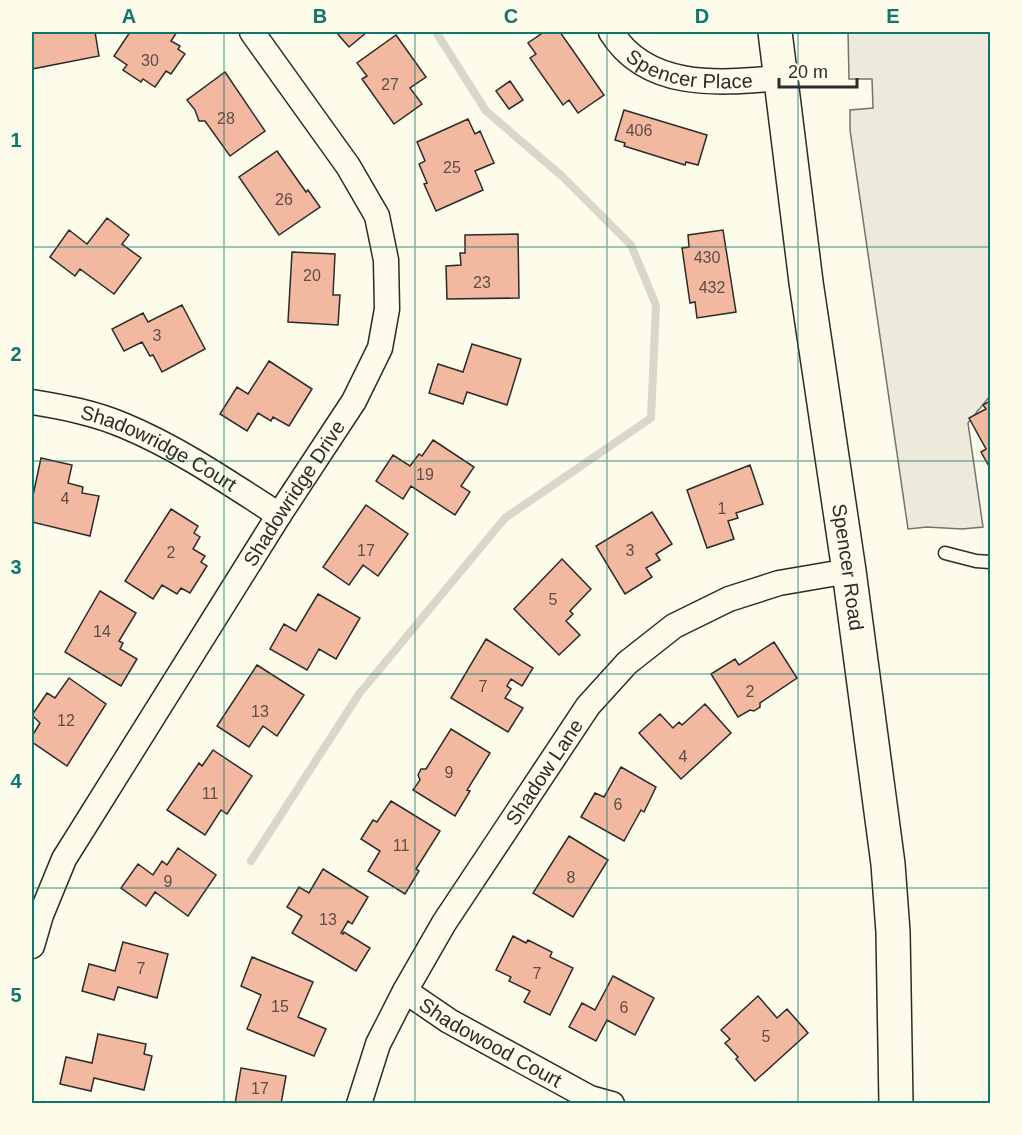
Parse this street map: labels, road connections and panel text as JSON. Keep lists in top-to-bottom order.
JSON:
{
  "streets": {
    "main road": ["Spencer Road"],
    "street": [
      "Spencer Place",
      "Shadowridge Court",
      "Shadowridge Drive",
      "Shadow Lane",
      "Shadowood Court"
    ]
  },
  "crossings": [
    ["Spencer Place", "Spencer Road"],
    ["Shadowridge Court", "Shadowridge Drive"],
    ["Spencer Road", "Shadow Lane"],
    ["Shadow Lane", "Shadowood Court"]
  ],
  "house_numbers": [
    "30",
    "27",
    "28",
    "406",
    "25",
    "26",
    "430",
    "20",
    "23",
    "432",
    "3",
    "19",
    "4",
    "1",
    "17",
    "3",
    "2",
    "5",
    "14",
    "7",
    "2",
    "13",
    "12",
    "4",
    "9",
    "11",
    "6",
    "11",
    "8",
    "9",
    "13",
    "7",
    "7",
    "15",
    "6",
    "5",
    "17"
  ],
  "scale_bar": "20 m",
  "grid": {
    "columns": [
      "A",
      "B",
      "C",
      "D",
      "E"
    ],
    "rows": [
      "1",
      "2",
      "3",
      "4",
      "5"
    ]
  }
}
